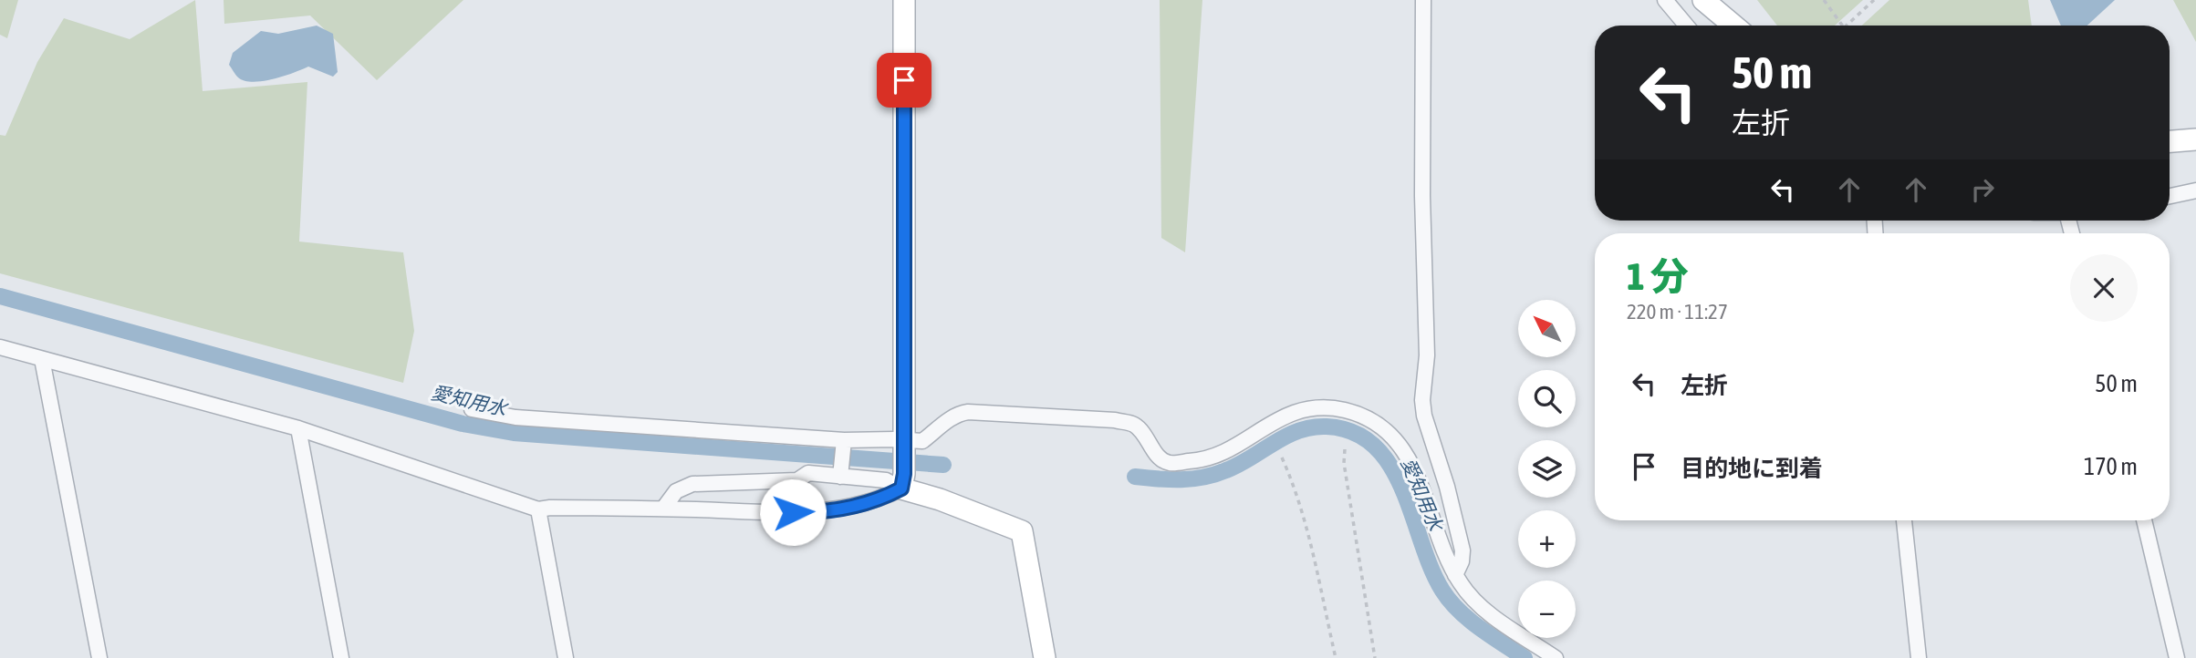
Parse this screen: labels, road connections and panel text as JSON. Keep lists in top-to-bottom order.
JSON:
{
  "water": ["愛知用水"],
  "north": "top left",
  "page": {
    "turn": ["50 m", "左折"],
    "heading": ["1 分", "220 m · 11:27"],
    "map_buttons": ["+", "−"],
    "list": [
      {
        "name": "左折",
        "value": "50 m"
      },
      {
        "name": "目的地に到着",
        "value": "170 m"
      }
    ]
  }
}
